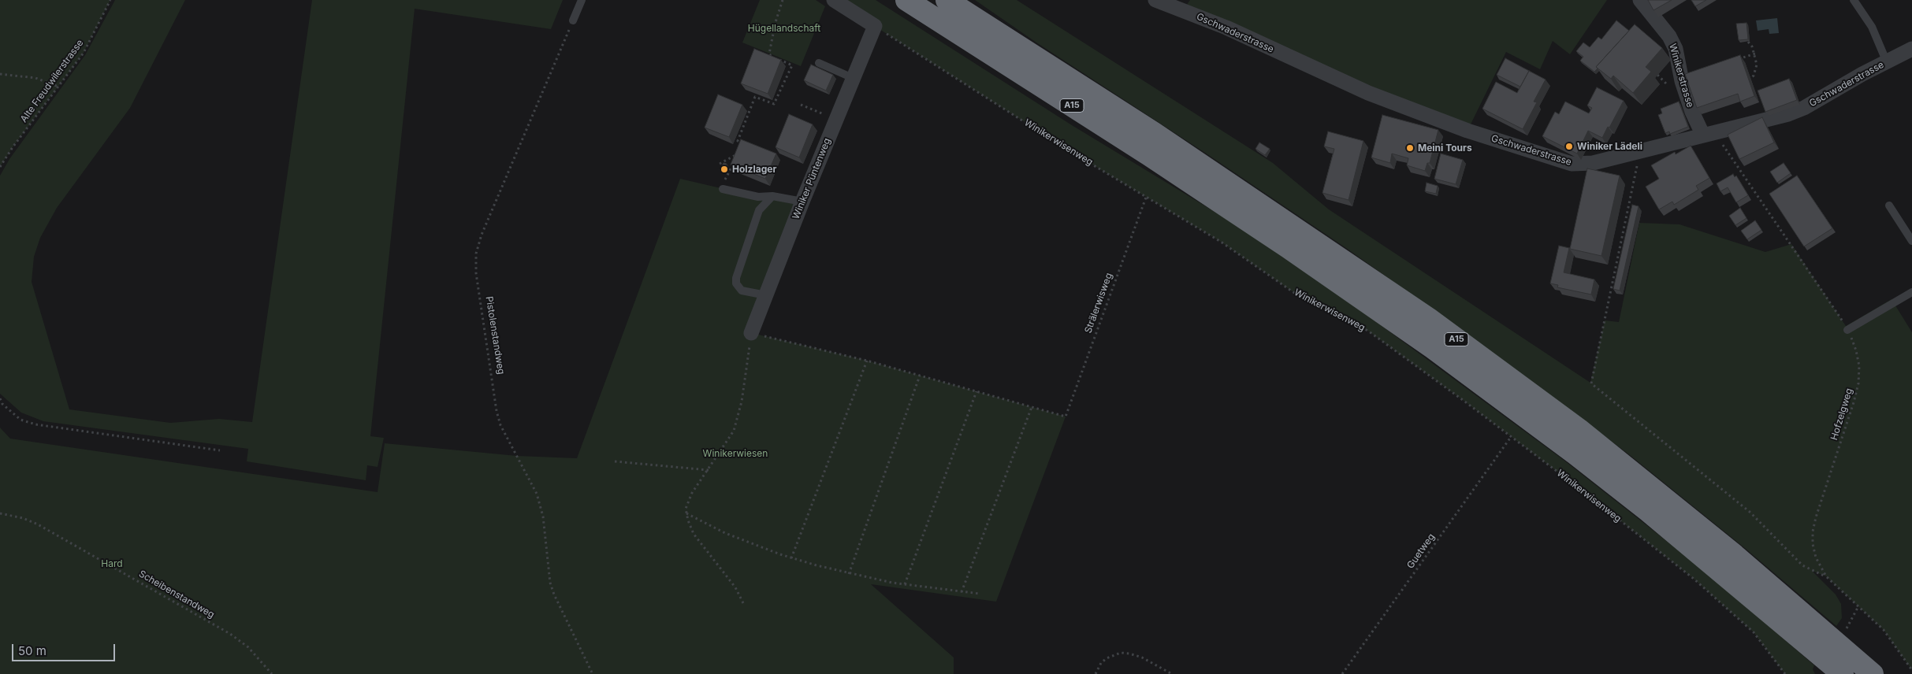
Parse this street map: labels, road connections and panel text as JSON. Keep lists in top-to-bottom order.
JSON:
{
  "streets": {
    "highway": ["A15"],
    "street": ["Gschwaderstrasse", "Winikerstrasse", "Winiker Püntenweg"],
    "path": [
      "Alte Freudwilerstrasse",
      "Winikerwisenweg",
      "Strälerwisweg",
      "Pistolenstandweg",
      "Hofzelgweg",
      "Guetweg",
      "Scheibenstandweg"
    ]
  },
  "crossings": [
    ["Gschwaderstrasse", "Winikerstrasse"],
    ["Gschwaderstrasse", "Hofzelgweg"],
    ["Winikerstrasse", "Hofzelgweg"],
    ["Winikerwisenweg", "Winiker Püntenweg"],
    ["Winikerwisenweg", "Strälerwisweg"],
    ["Winikerwisenweg", "Guetweg"]
  ],
  "parks": ["Hügellandschaft", "Winikerwiesen", "Hard"],
  "places": ["Winiker Lädeli", "Meini Tours", "Holzlager"],
  "scale_bar": "50 m"
}
